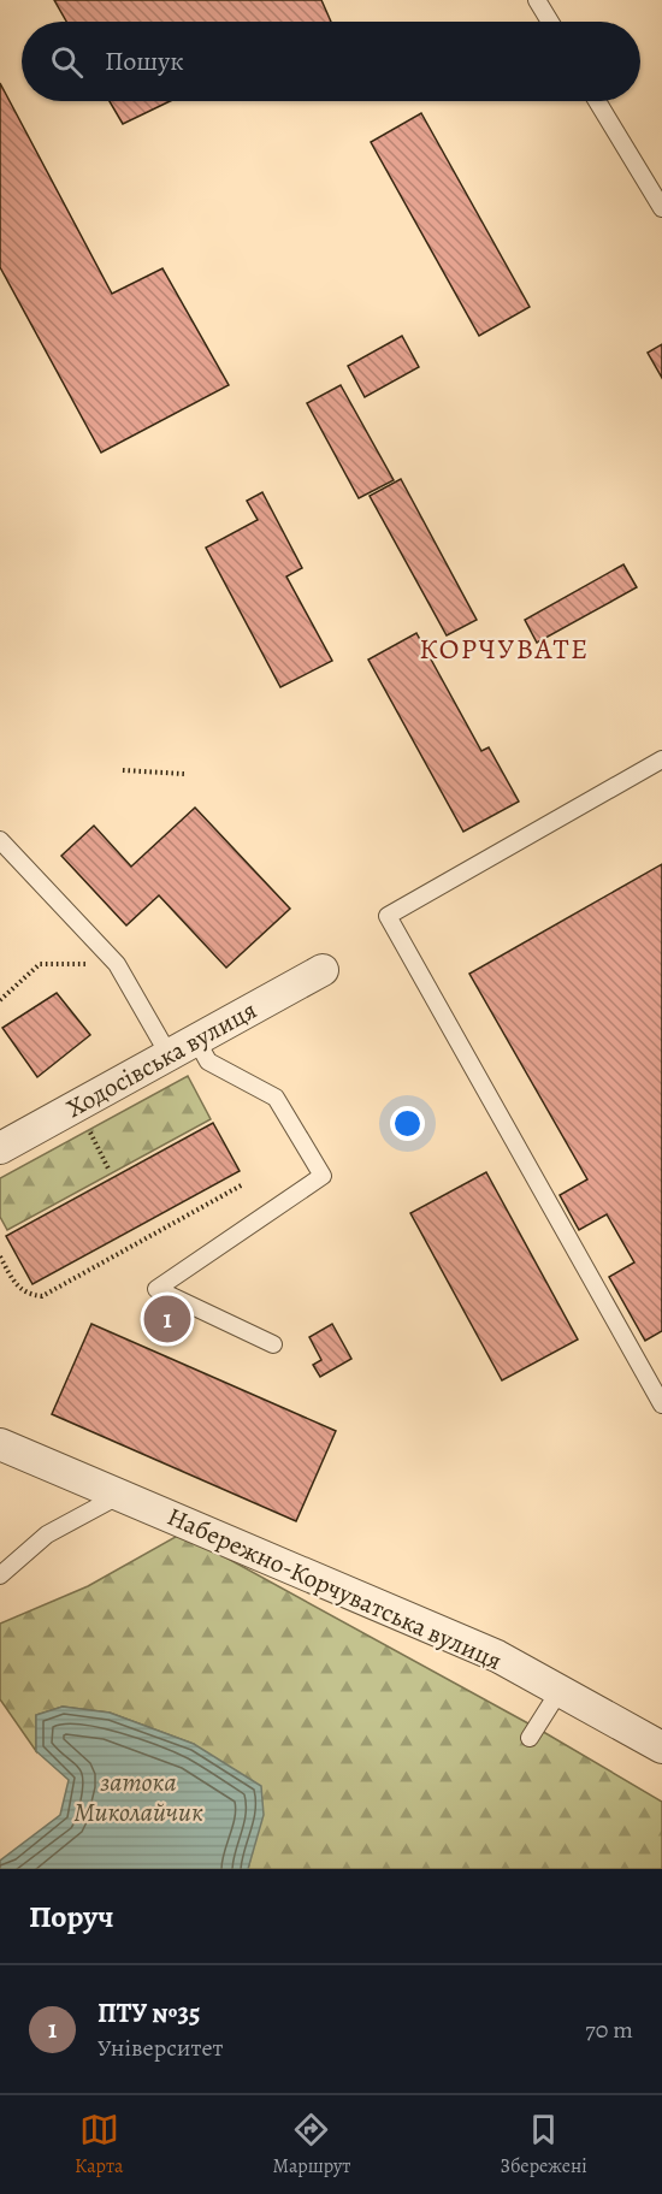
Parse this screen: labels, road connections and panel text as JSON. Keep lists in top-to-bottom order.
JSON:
{
  "streets": {
    "street": ["Ходосівська вулиця", "Набережно-Корчуватська вулиця"]
  },
  "districts": ["КОРЧУВАТЕ"],
  "water": ["затока Миколайчик"],
  "page": {
    "search": "Пошук",
    "pins": "1",
    "heading": "Поруч",
    "list": [
      {
        "mark": "1",
        "name": "ПТУ №35",
        "note": "Університет",
        "value": "70 m"
      }
    ],
    "nav": ["Карта", "Маршрут", "Збережені"]
  }
}
